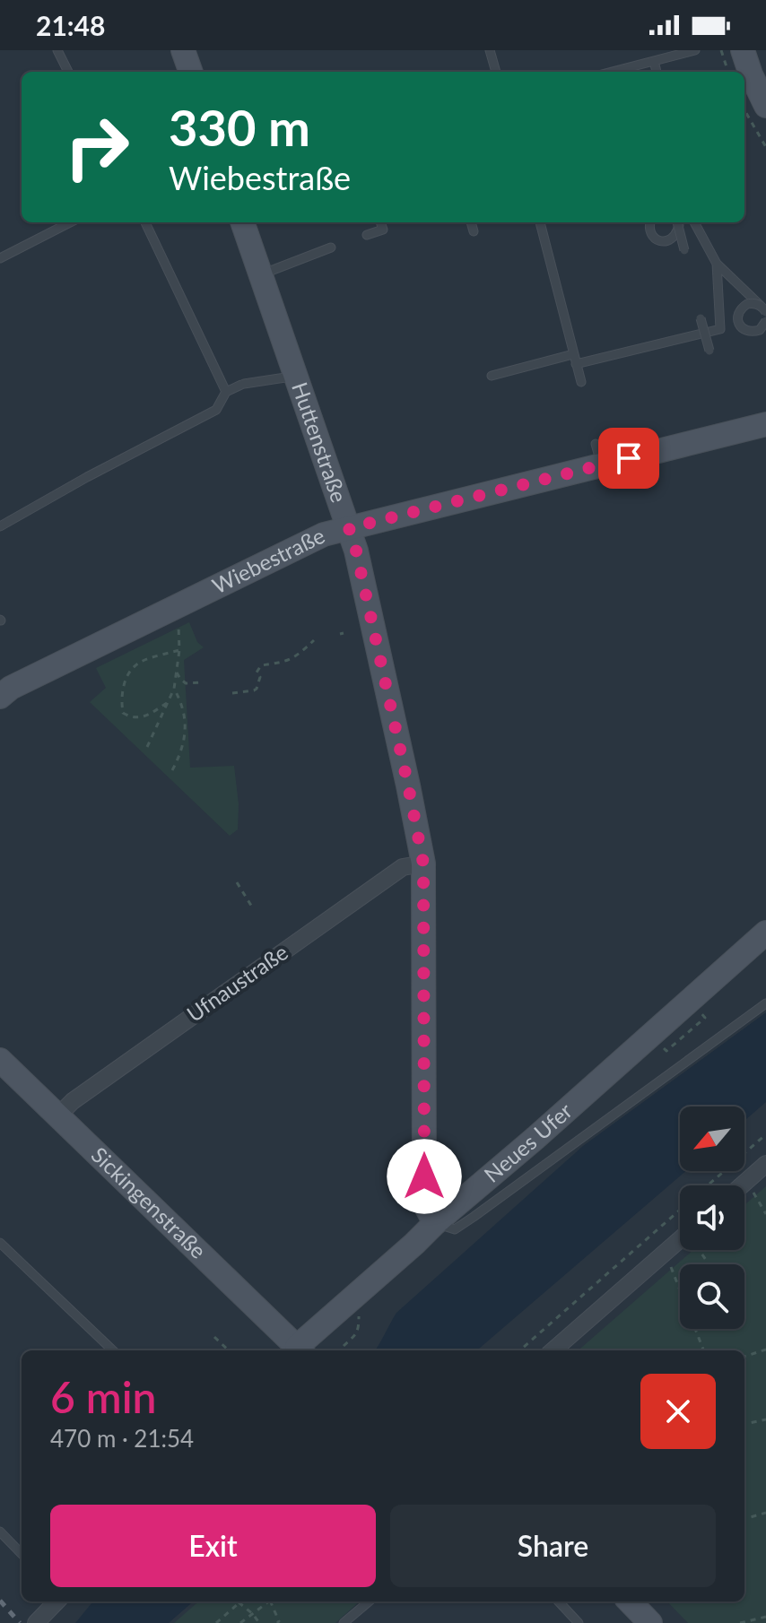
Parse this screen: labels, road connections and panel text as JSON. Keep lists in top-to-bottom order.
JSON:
{
  "streets": {
    "street": [
      "Huttenstraße",
      "Wiebestraße",
      "Ufnaustraße",
      "Neues Ufer",
      "Sickingenstraße"
    ]
  },
  "crossings": [
    ["Huttenstraße", "Wiebestraße"],
    ["Huttenstraße", "Ufnaustraße"],
    ["Huttenstraße", "Neues Ufer"],
    ["Ufnaustraße", "Sickingenstraße"]
  ],
  "north": "bottom left",
  "page": {
    "status": "21:48",
    "turn": ["330 m", "Wiebestraße"],
    "heading": ["6 min", "470 m · 21:54"],
    "buttons": ["Exit", "Share"]
  }
}
